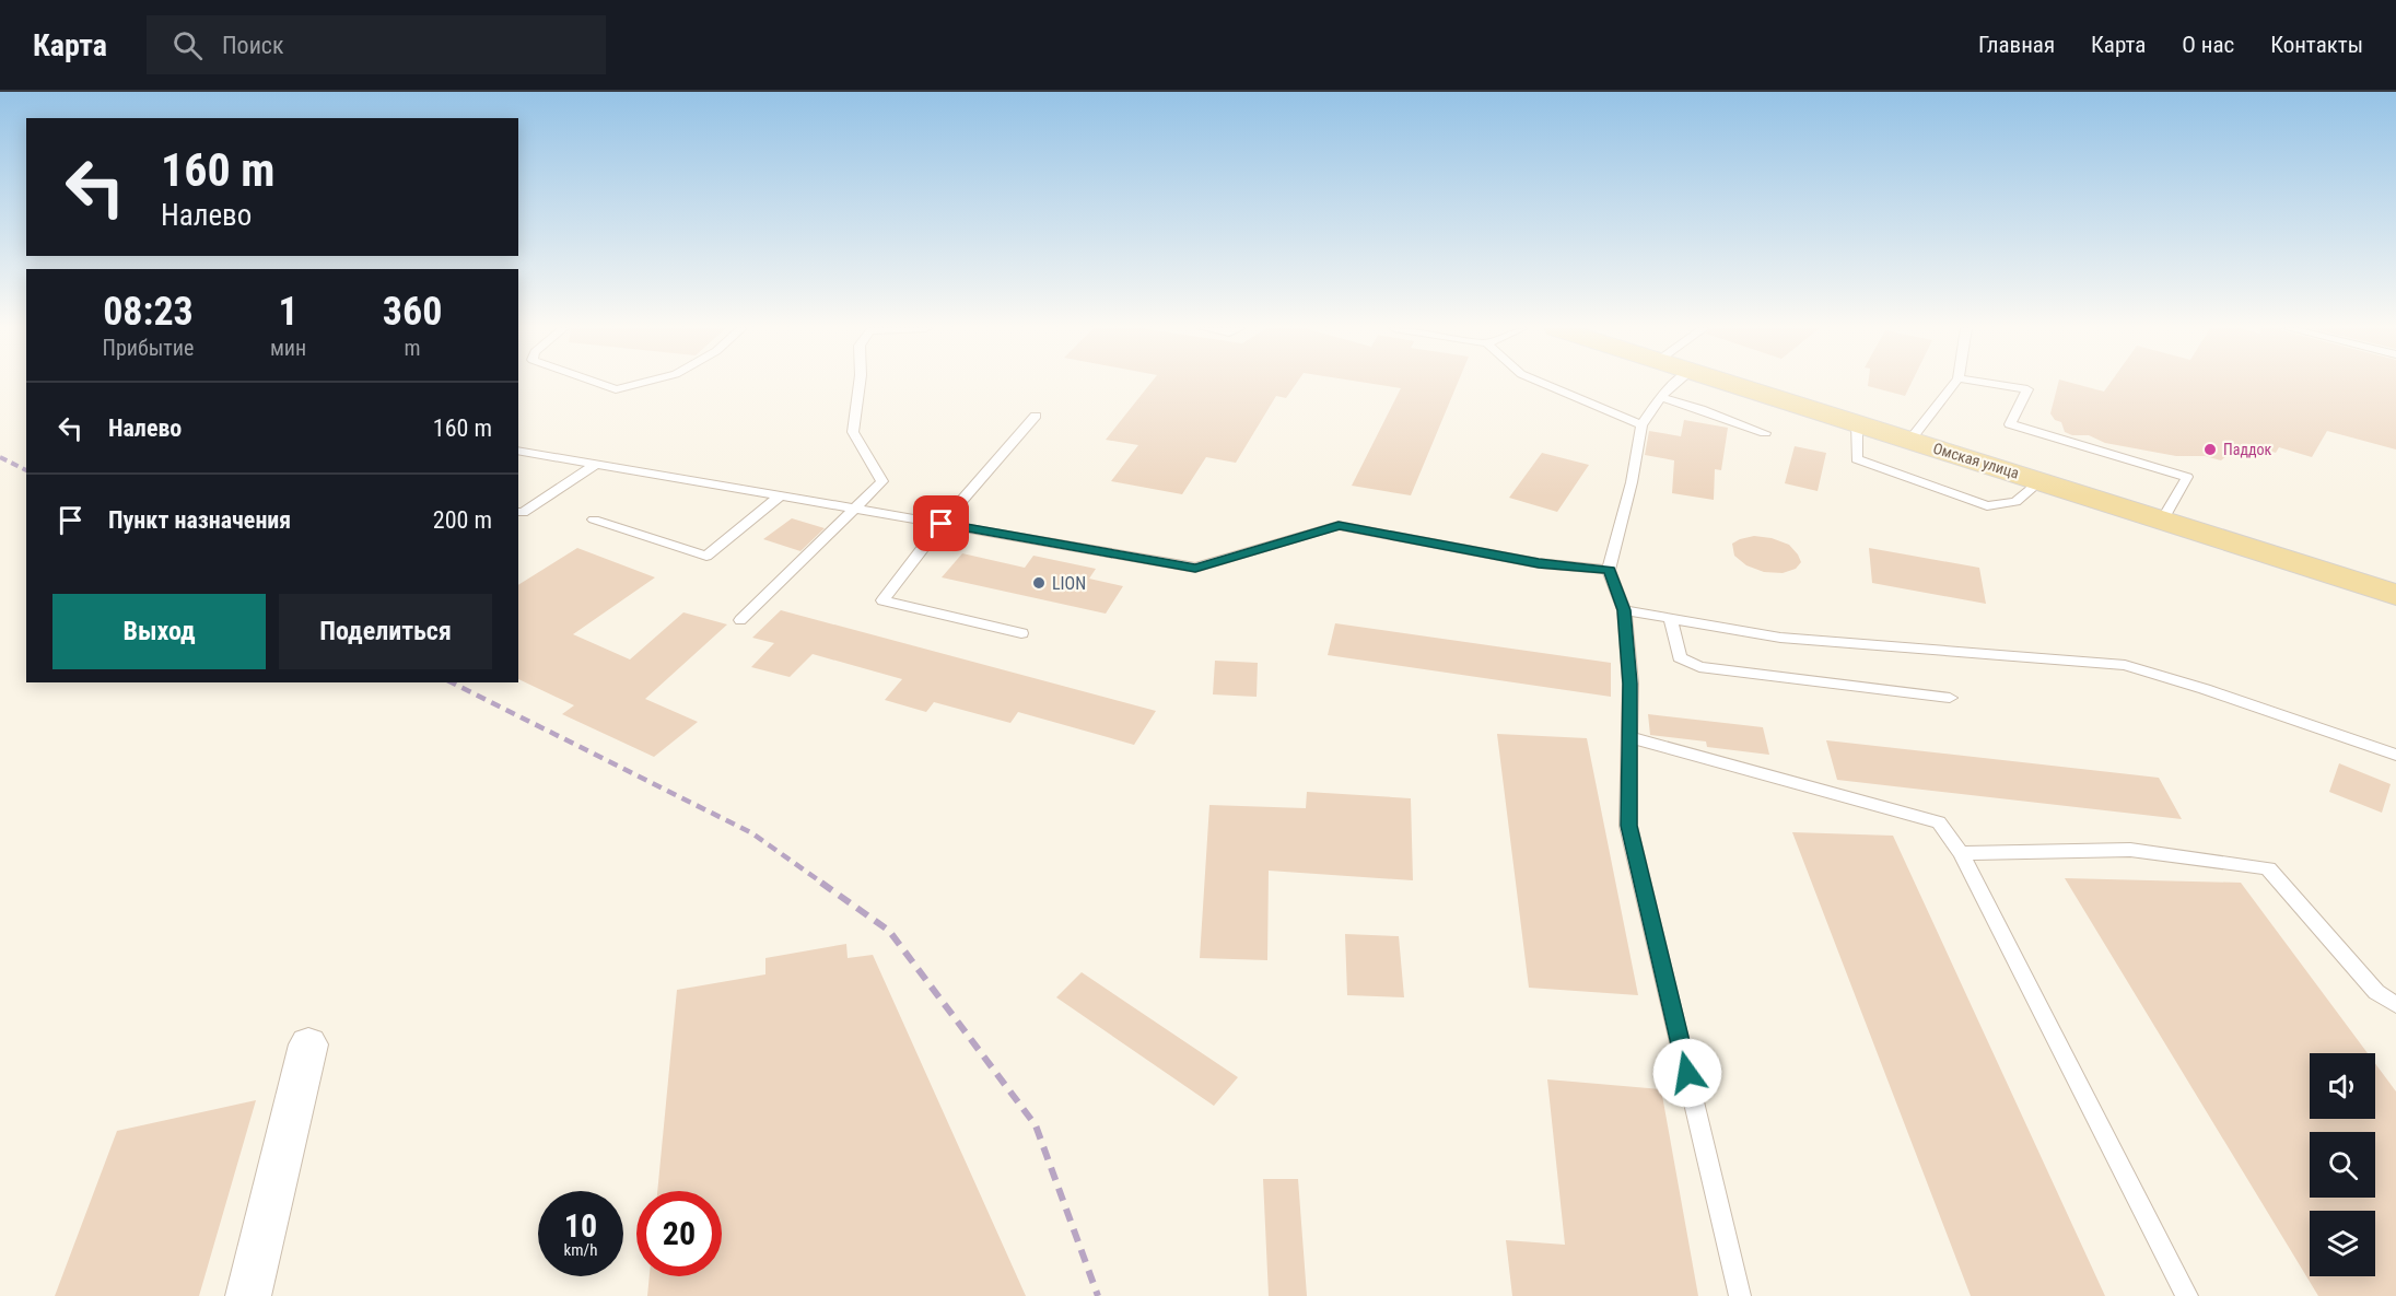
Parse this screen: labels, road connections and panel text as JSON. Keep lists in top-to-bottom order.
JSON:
{
  "streets": {
    "main road": ["Омская улица"]
  },
  "places": ["Паддок", "LION"],
  "page": {
    "header": "Карта",
    "search": "Поиск",
    "nav": [
      "Главная",
      "Карта",
      "О нас",
      "Контакты"
    ],
    "turn": ["160 m", "Налево"],
    "eta": [
      "08:23",
      "Прибытие",
      "1",
      "мин",
      "360",
      "m"
    ],
    "list": [
      {
        "name": "Налево",
        "value": "160 m"
      },
      {
        "name": "Пункт назначения",
        "value": "200 m"
      }
    ],
    "buttons": ["Выход", "Поделиться"],
    "speed": "10 km/h",
    "limit": "20"
  }
}
